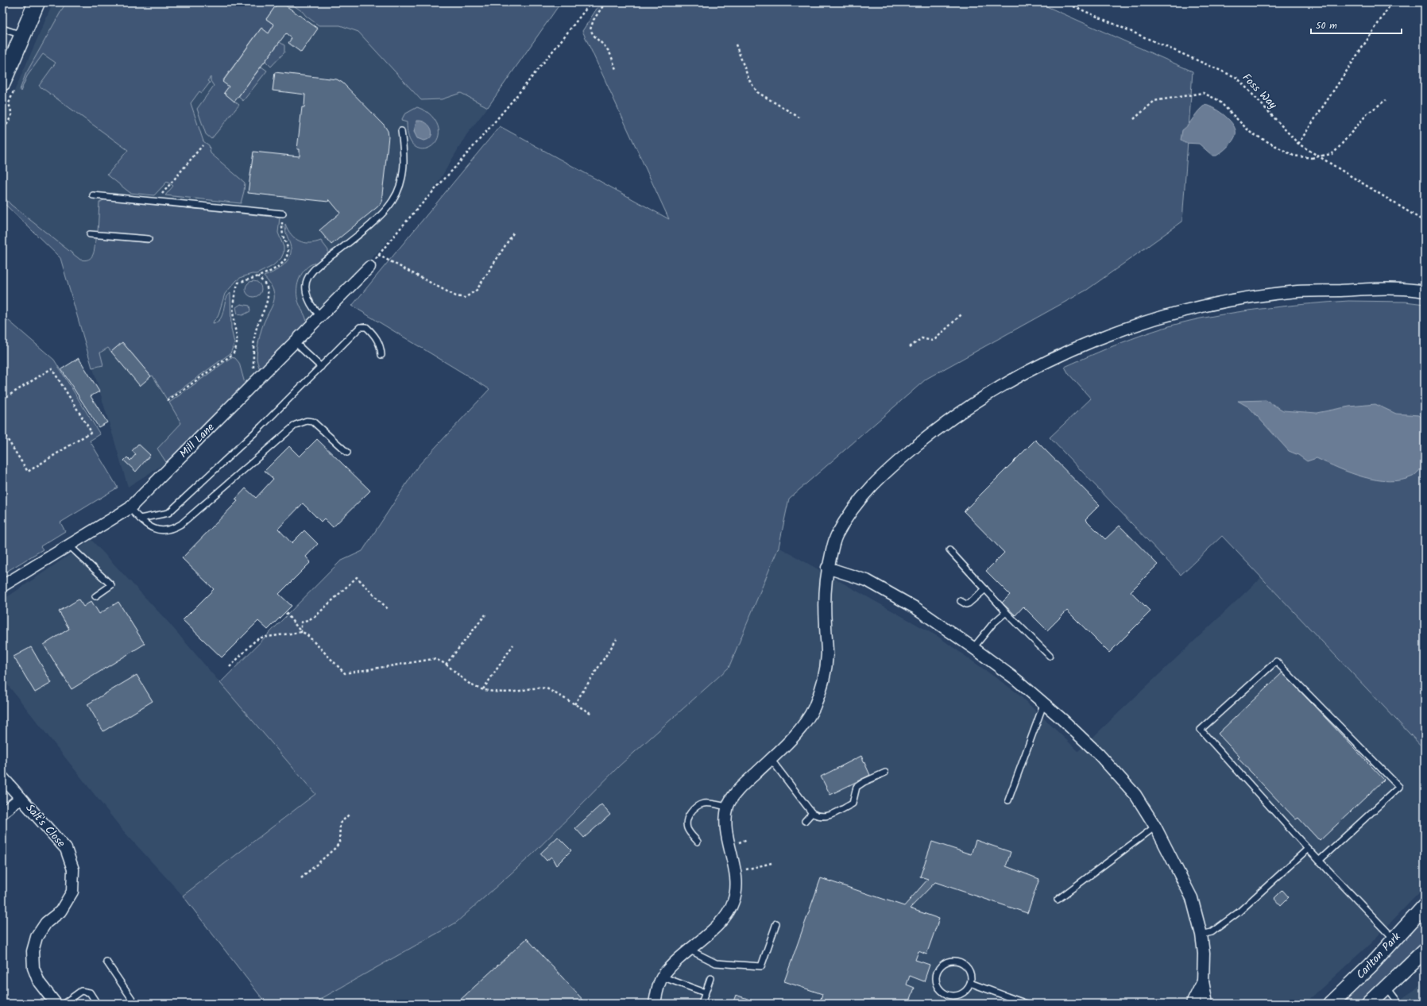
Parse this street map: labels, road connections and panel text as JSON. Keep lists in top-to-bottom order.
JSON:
{
  "streets": {
    "street": ["Mill Lane", "Salt's Close", "Carlton Park"],
    "path": ["Foss Way"]
  },
  "scale_bar": "50 m"
}
